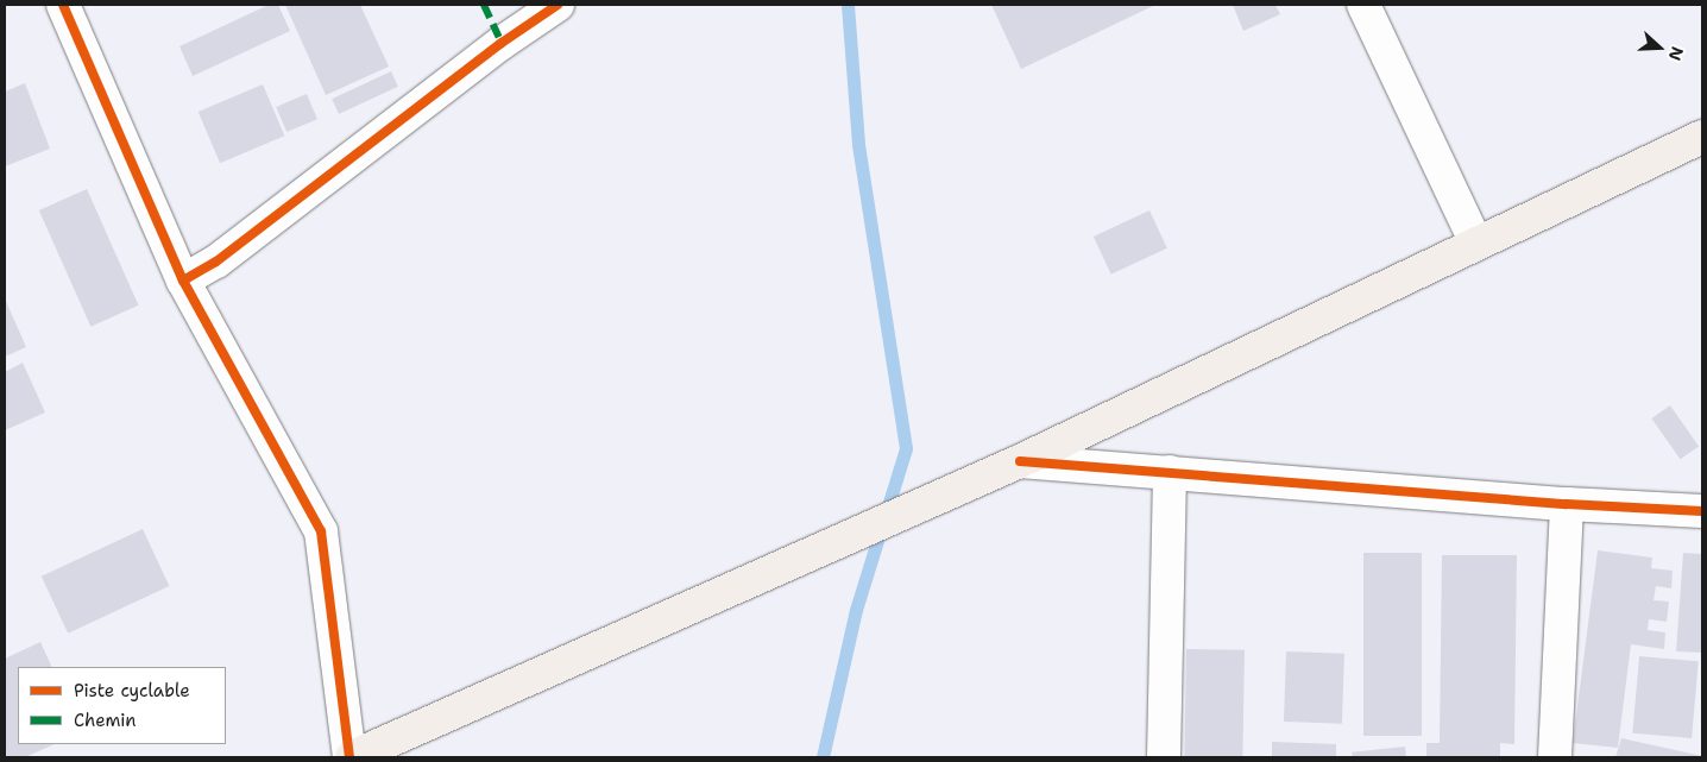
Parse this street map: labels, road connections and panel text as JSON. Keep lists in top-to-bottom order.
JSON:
{
  "legend": ["Piste cyclable", "Chemin"],
  "north": "right"
}
